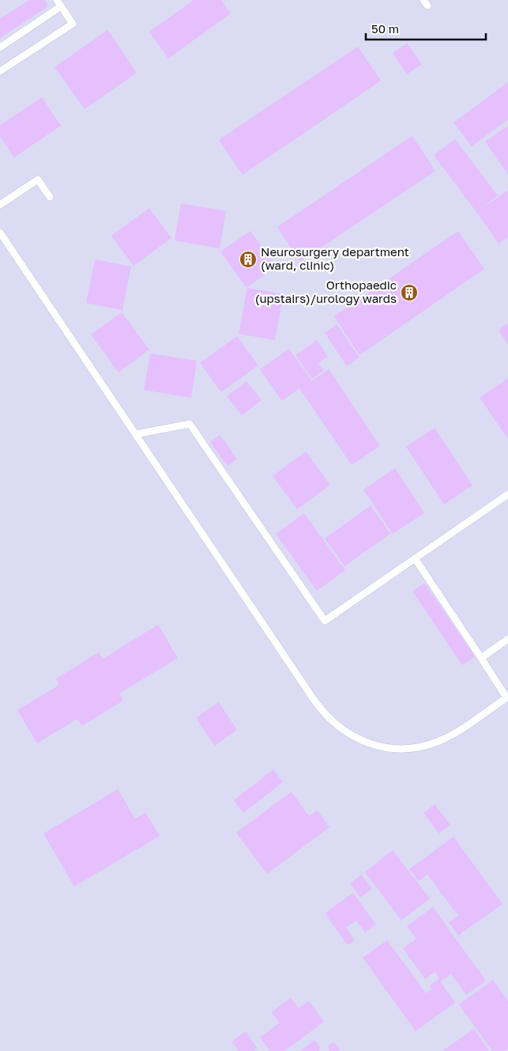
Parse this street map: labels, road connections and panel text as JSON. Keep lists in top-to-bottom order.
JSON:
{
  "places": {
    "building": ["Neurosurgery department (ward, clinic)", "Orthopaedic (upstairs)/urology wards"]
  },
  "scale_bar": "50 m"
}
